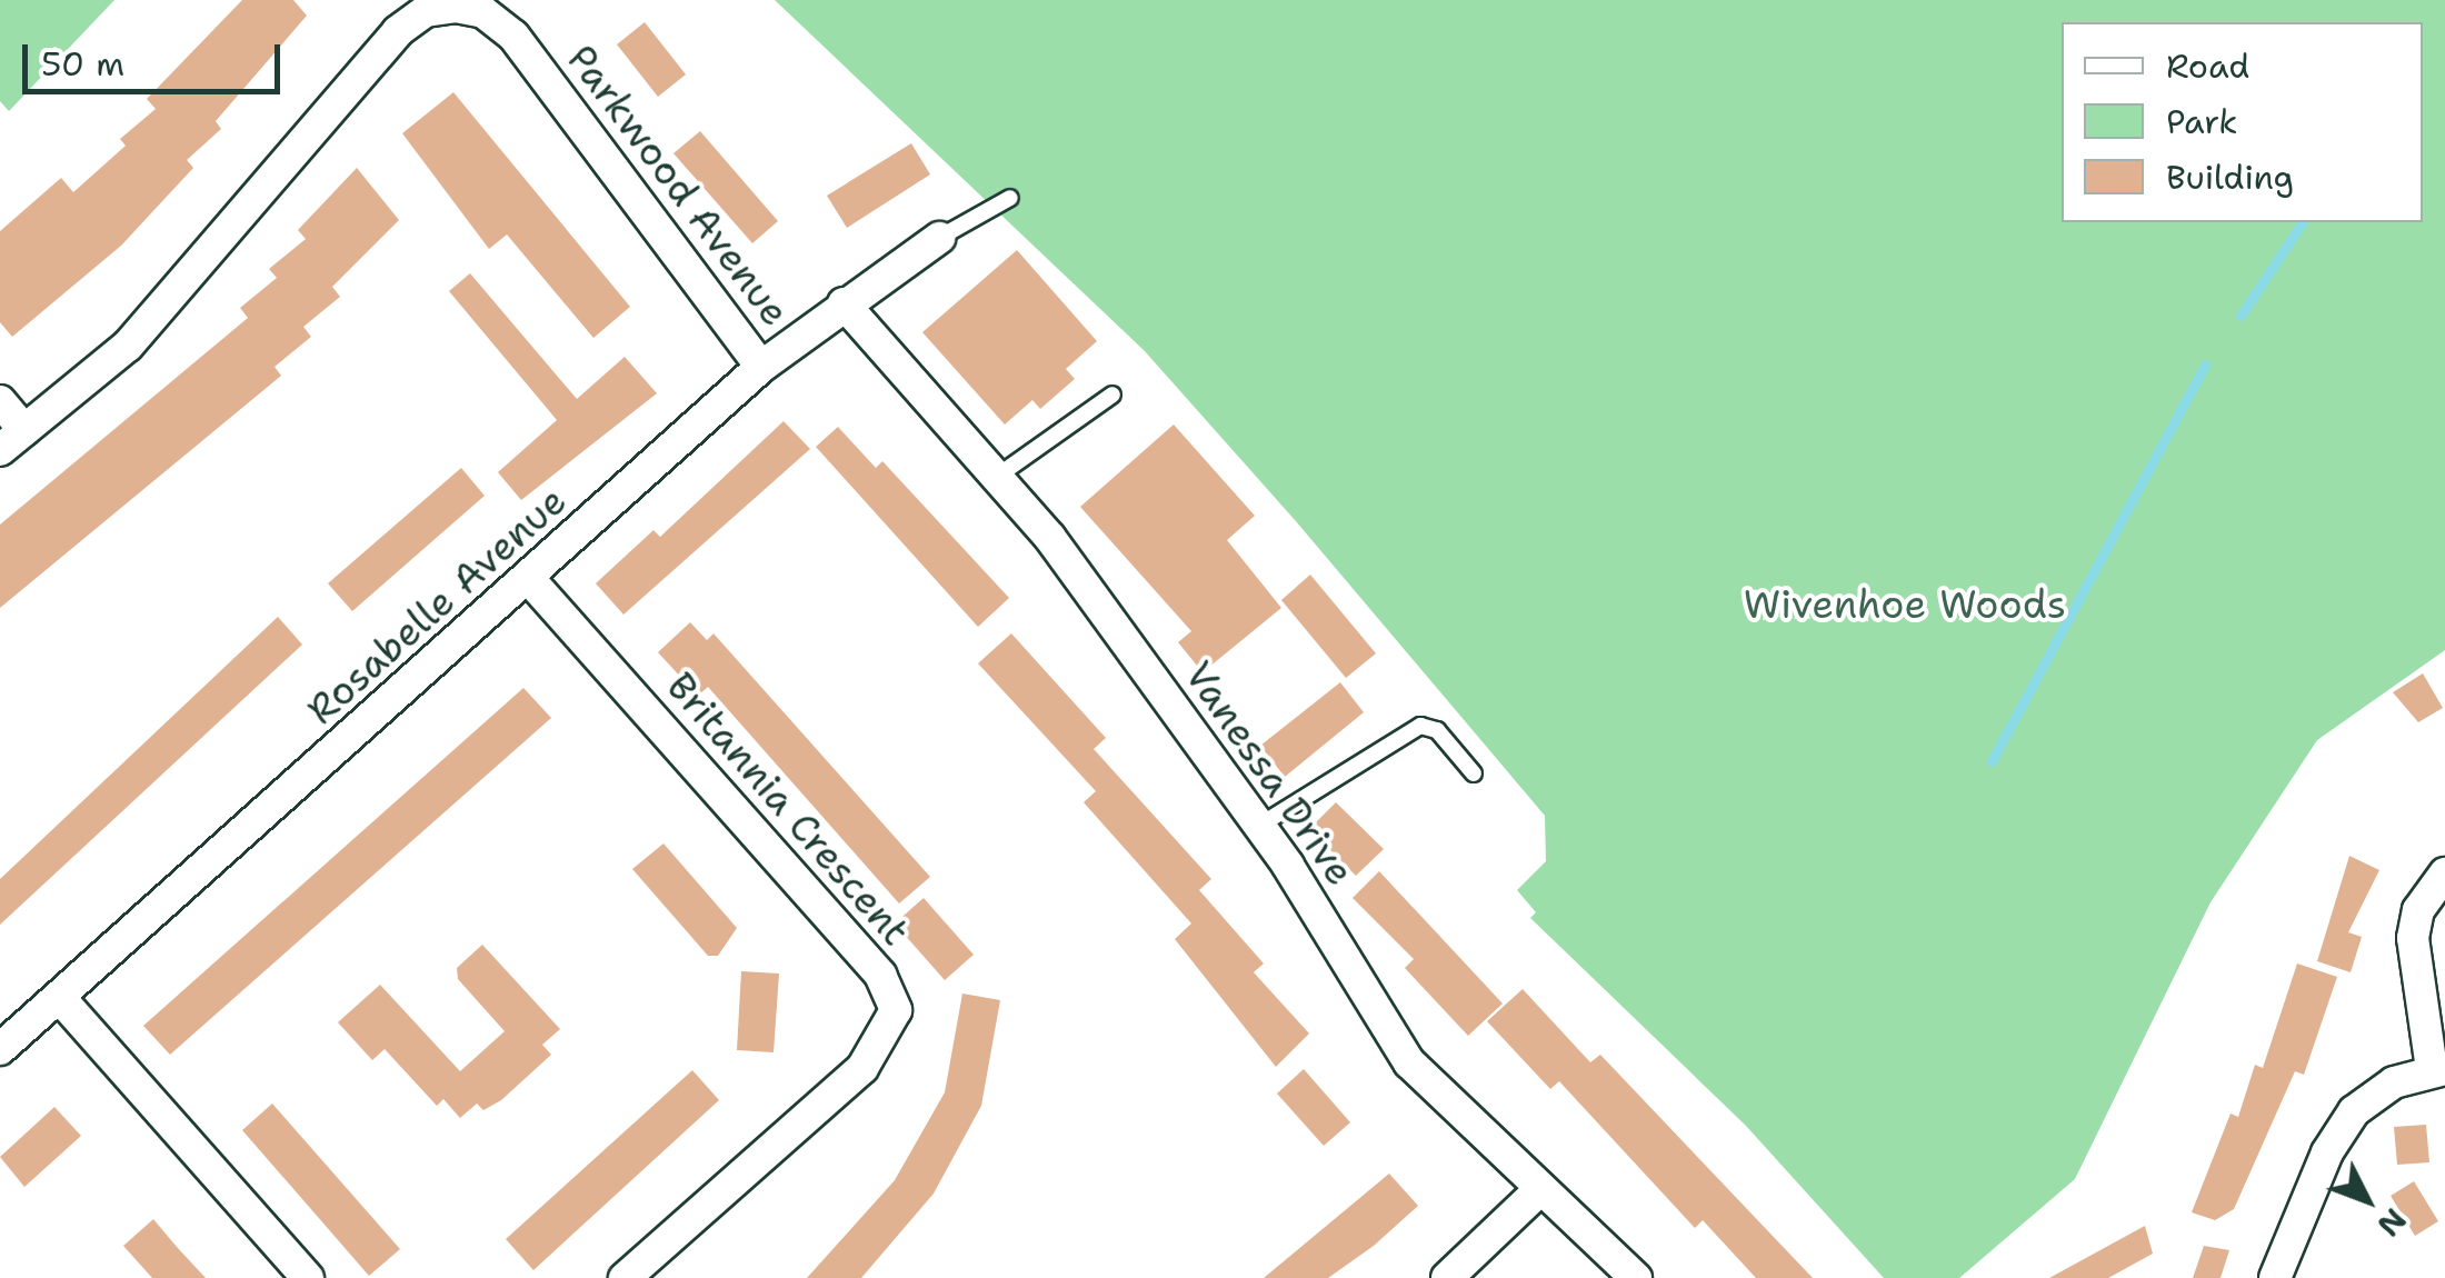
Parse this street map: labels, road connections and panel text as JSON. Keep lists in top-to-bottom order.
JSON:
{
  "streets": {
    "street": [
      "Parkwood Avenue",
      "Rosabelle Avenue",
      "Vanessa Drive",
      "Britannia Crescent"
    ]
  },
  "crossings": [
    ["Parkwood Avenue", "Rosabelle Avenue"],
    ["Rosabelle Avenue", "Vanessa Drive"],
    ["Rosabelle Avenue", "Britannia Crescent"]
  ],
  "parks": ["Wivenhoe Woods"],
  "legend": ["Road", "Park", "Building"],
  "scale_bar": "50 m",
  "north": "bottom right"
}
